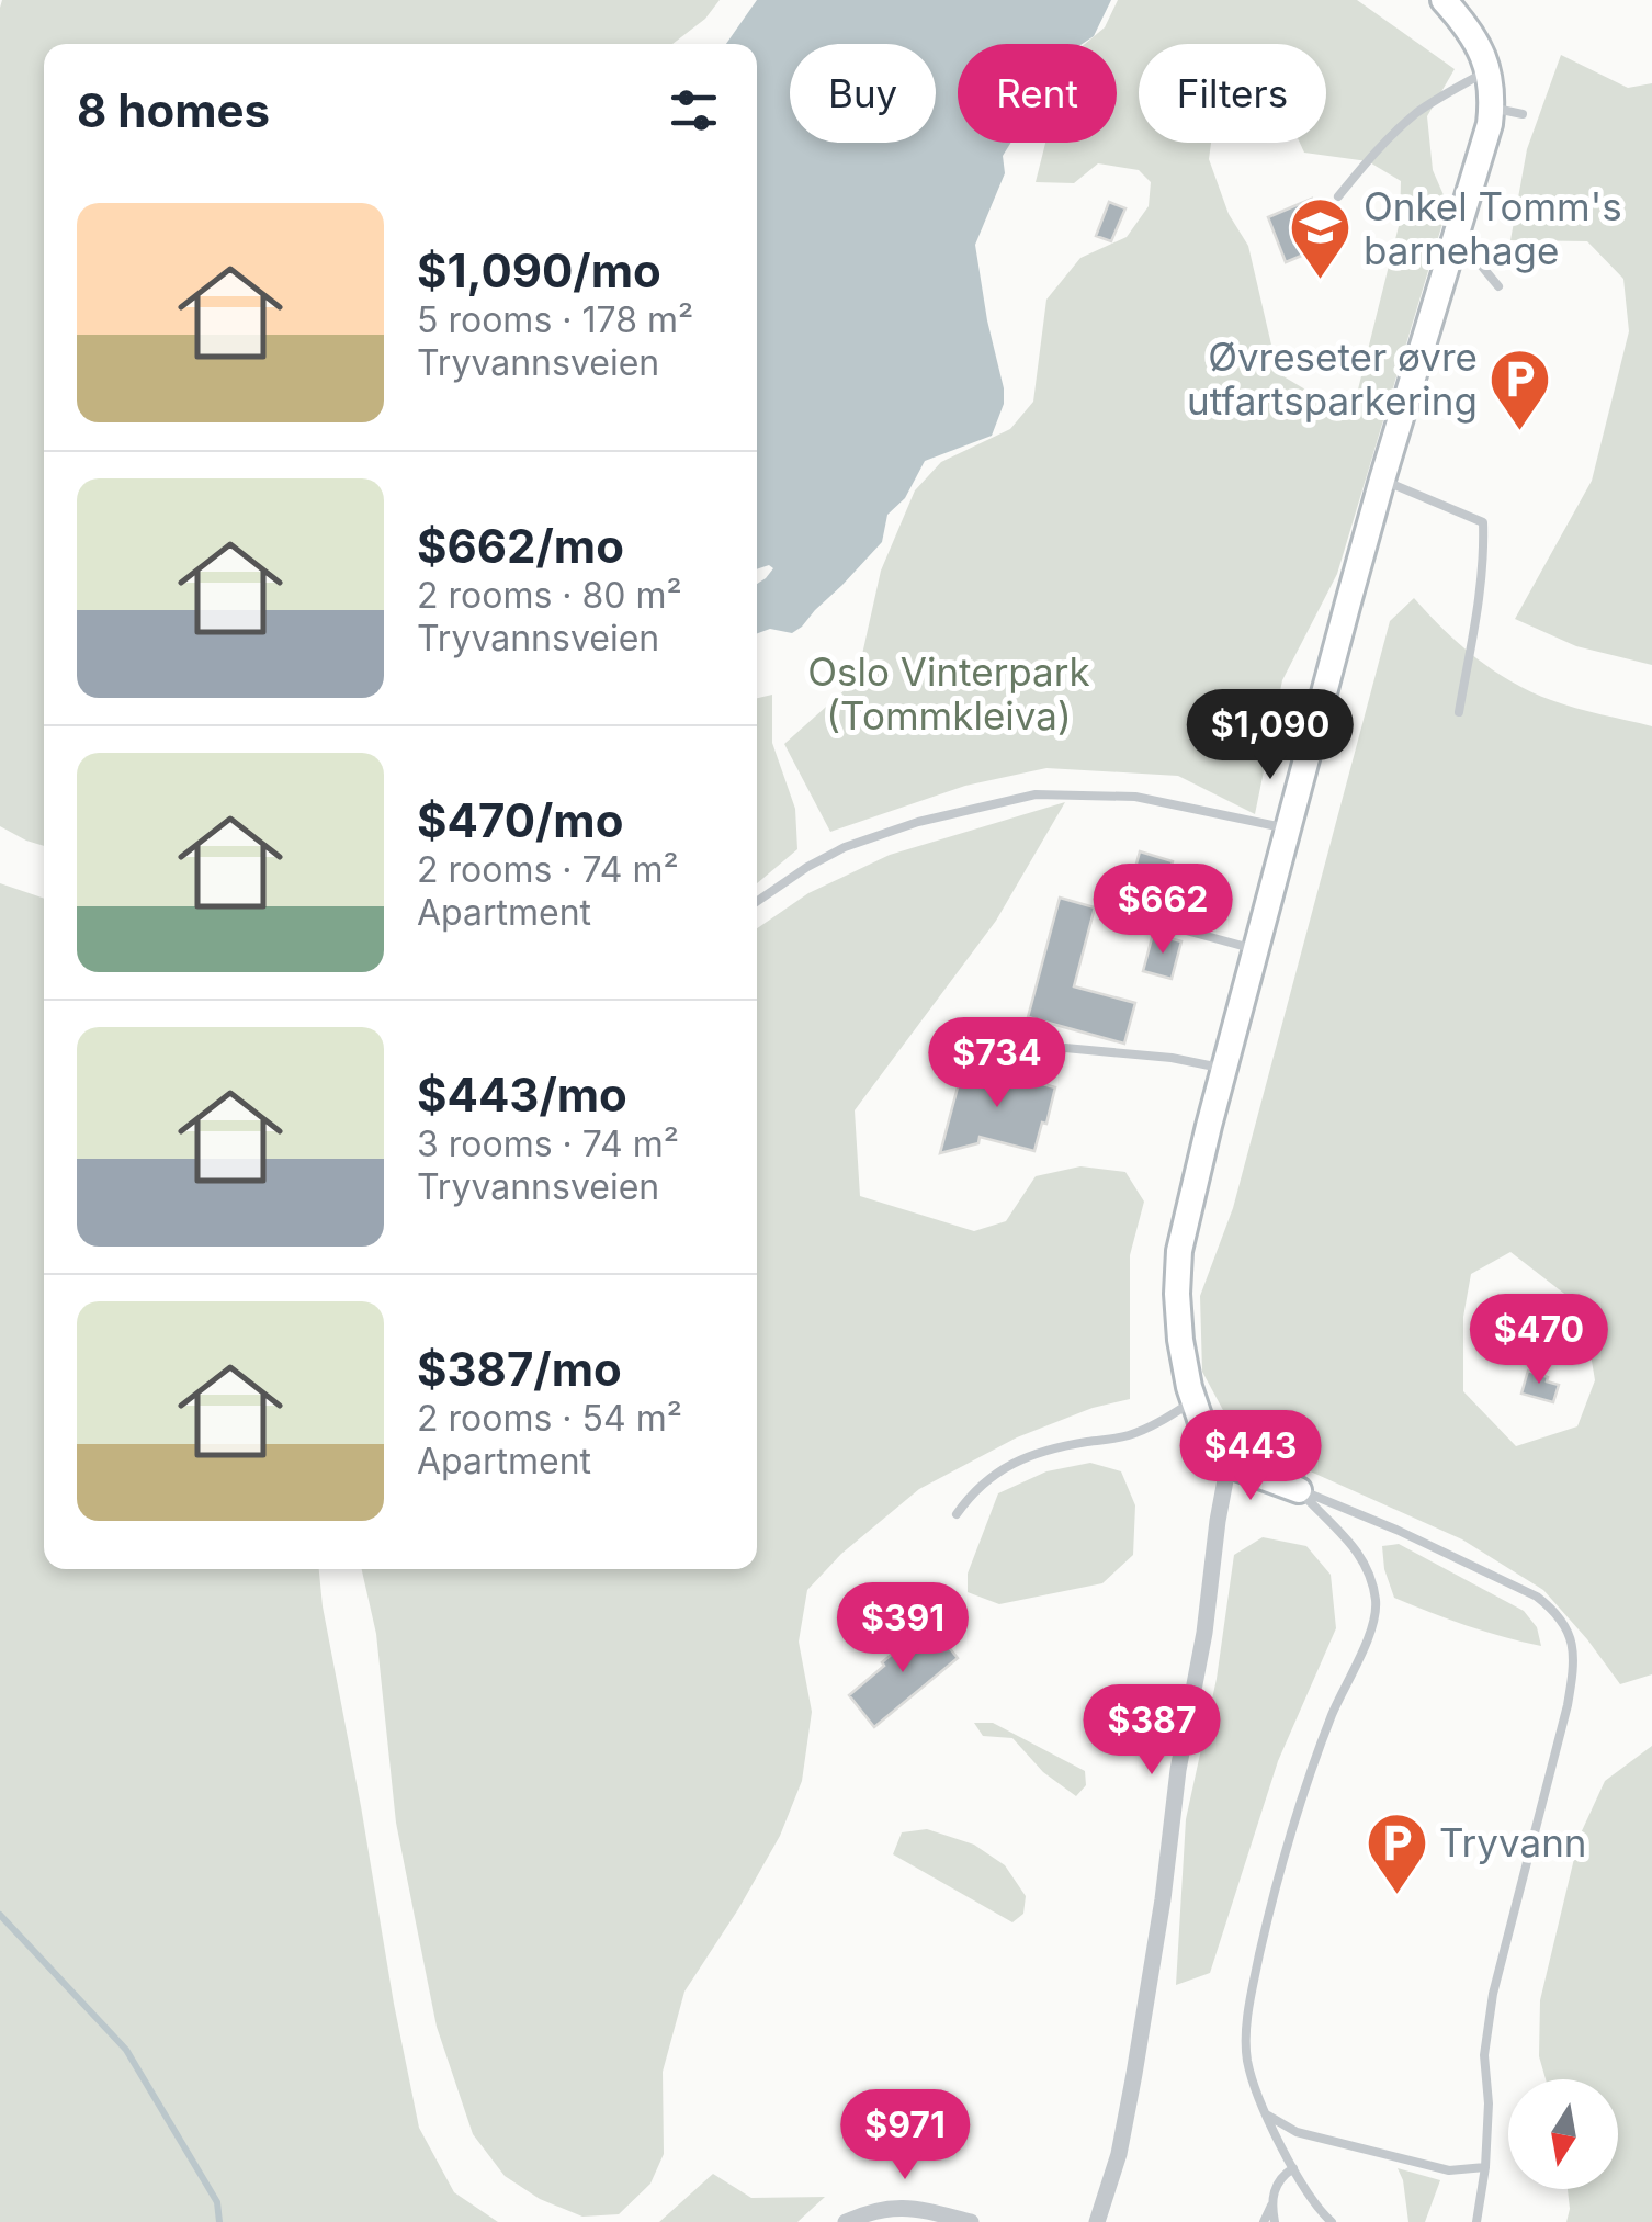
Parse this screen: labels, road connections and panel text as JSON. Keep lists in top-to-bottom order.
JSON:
{
  "parks": ["Oslo Vinterpark (Tommkleiva)"],
  "places": {
    "school or university": ["Onkel Tomm's barnehage"],
    "parking": ["Øvreseter øvre utfartsparkering", "Tryvann"]
  },
  "north": "bottom",
  "page": {
    "chip": ["Buy", "Rent", "Filters"],
    "heading": "8 homes",
    "list": [
      {
        "name": "$1,090/mo",
        "note": "5 rooms · 178 m² · Tryvannsveien"
      },
      {
        "name": "$662/mo",
        "note": "2 rooms · 80 m² · Tryvannsveien"
      },
      {
        "name": "$470/mo",
        "note": "2 rooms · 74 m² · Apartment"
      },
      {
        "name": "$443/mo",
        "note": "3 rooms · 74 m² · Tryvannsveien"
      },
      {
        "name": "$387/mo",
        "note": "2 rooms · 54 m² · Apartment"
      }
    ],
    "price": [
      "$1,090",
      "$662",
      "$734",
      "$470",
      "$443",
      "$391",
      "$387",
      "$971"
    ]
  }
}
